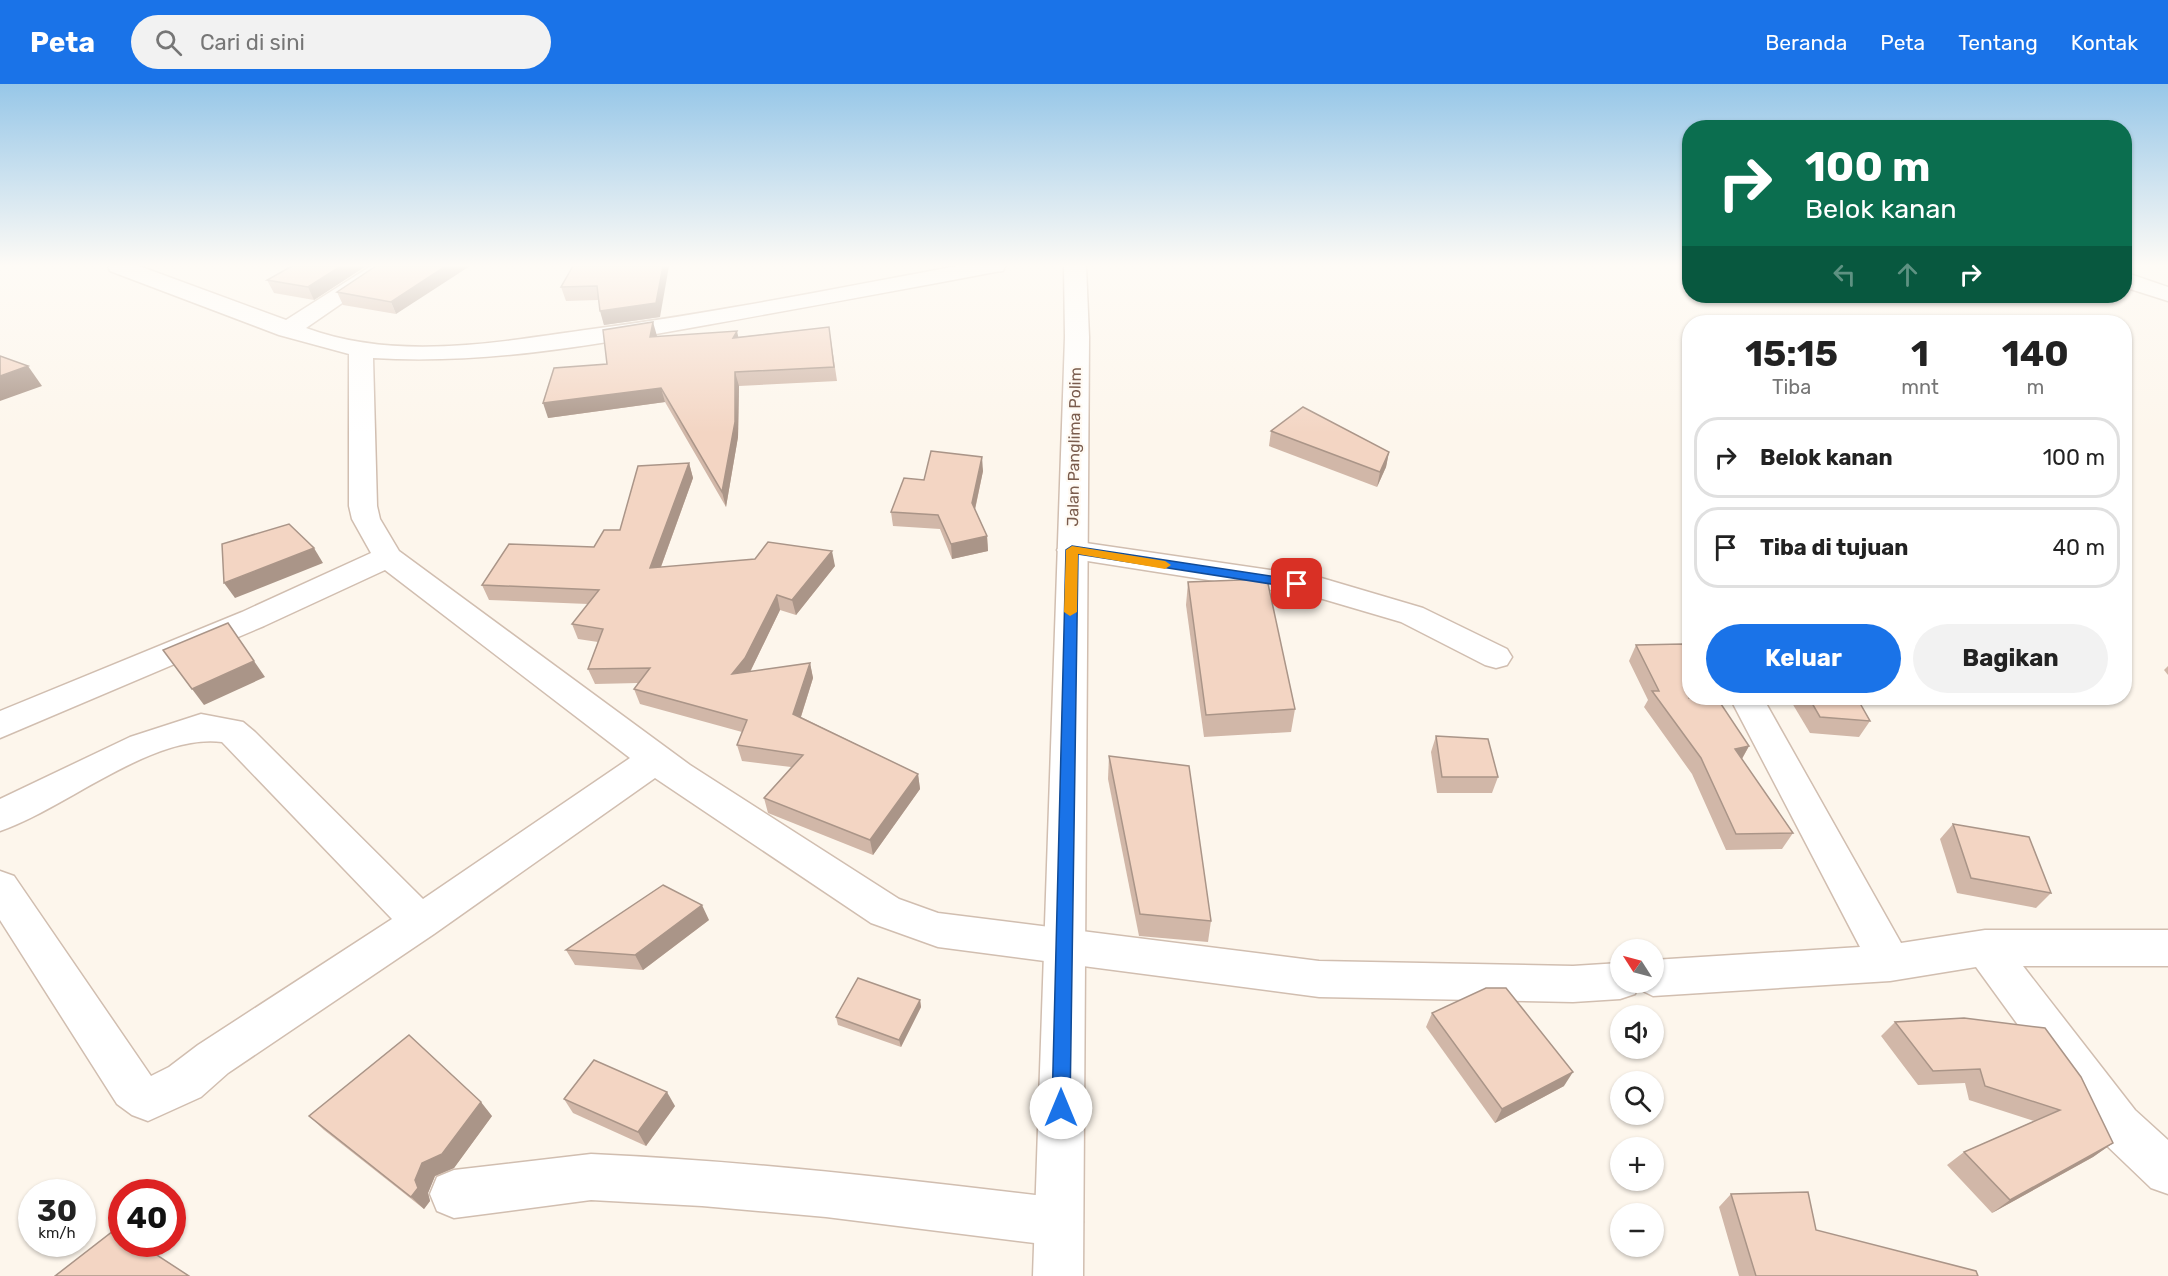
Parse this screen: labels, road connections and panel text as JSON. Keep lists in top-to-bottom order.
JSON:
{
  "streets": {
    "street": ["Jalan Panglima Polim"]
  },
  "north": "top left",
  "page": {
    "header": "Peta",
    "search": "Cari di sini",
    "nav": [
      "Beranda",
      "Peta",
      "Tentang",
      "Kontak"
    ],
    "turn": ["100 m", "Belok kanan"],
    "eta": [
      "15:15",
      "Tiba",
      "1",
      "mnt",
      "140",
      "m"
    ],
    "list": [
      {
        "name": "Belok kanan",
        "value": "100 m"
      },
      {
        "name": "Tiba di tujuan",
        "value": "40 m"
      }
    ],
    "buttons": ["Keluar", "Bagikan"],
    "map_buttons": ["+", "−"],
    "speed": "30 km/h",
    "limit": "40"
  }
}
